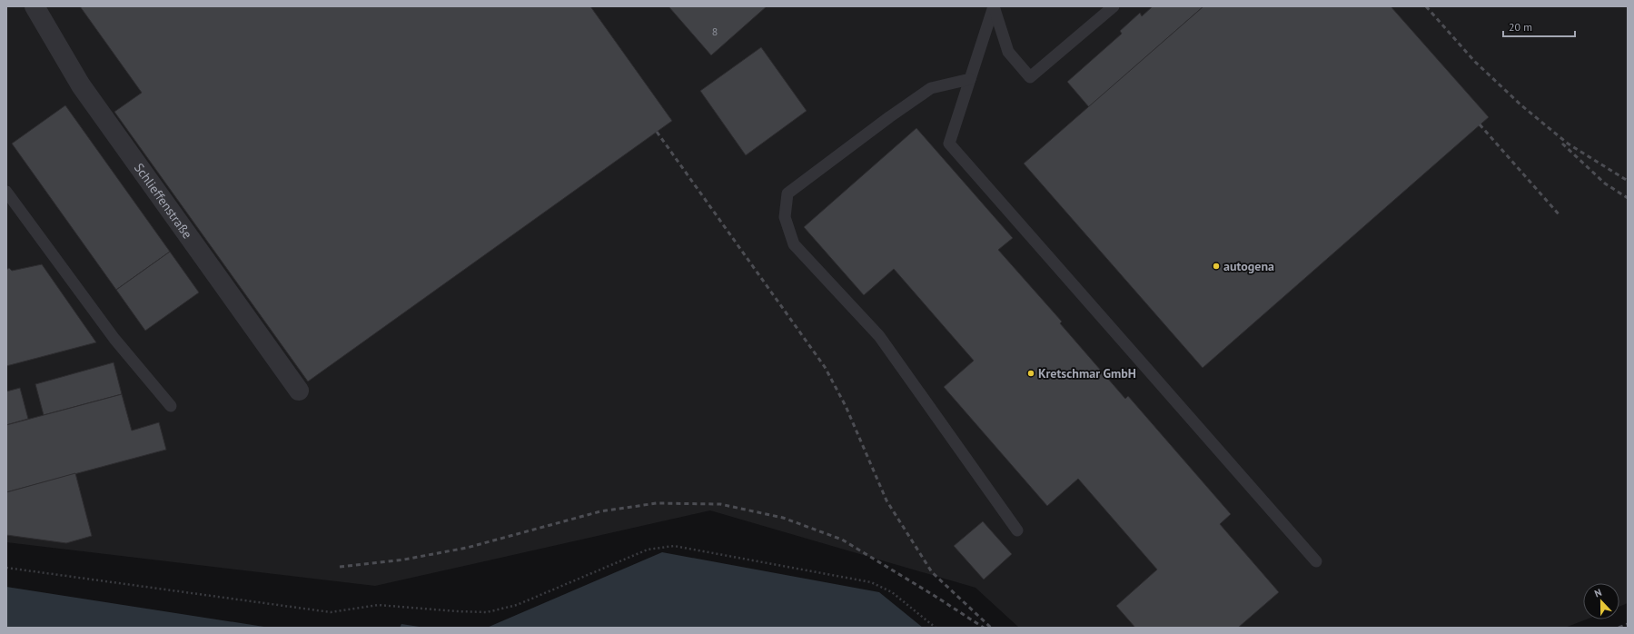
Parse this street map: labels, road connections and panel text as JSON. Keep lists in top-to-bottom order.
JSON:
{
  "streets": {
    "street": ["Schlieffenstraße"]
  },
  "places": ["autogena", "Kretschmar GmbH"],
  "house_numbers": ["8"],
  "scale_bar": "20 m",
  "north": "top"
}
